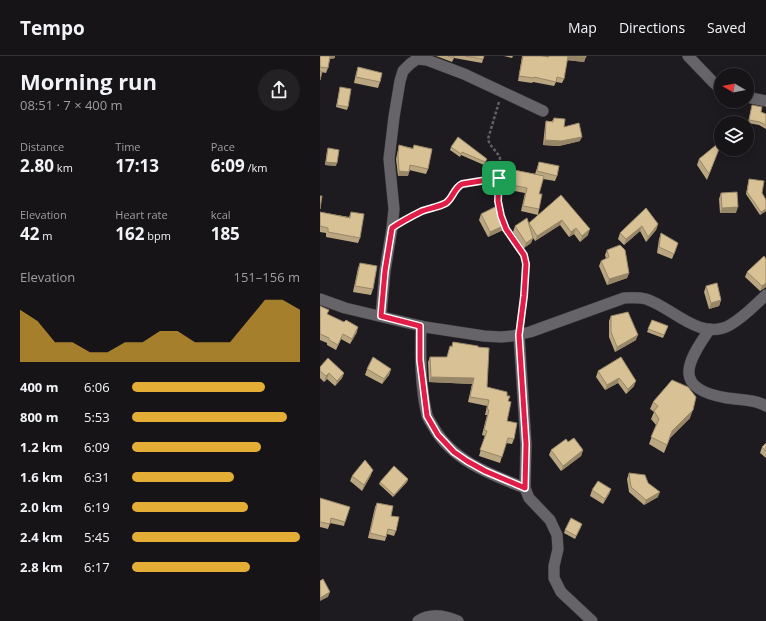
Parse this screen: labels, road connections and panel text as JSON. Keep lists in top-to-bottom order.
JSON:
{
  "north": "left",
  "page": {
    "header": "Tempo",
    "nav": ["Map", "Directions", "Saved"],
    "heading": ["Morning run", "08:51 · 7 × 400 m"],
    "stats": [
      ["Distance", "2.80 km"],
      ["Time", "17:13"],
      ["Pace", "6:09 /km"],
      ["Elevation", "42 m"],
      ["Heart rate", "162 bpm"],
      ["kcal", "185"]
    ],
    "chart": ["Elevation", "151–156 m"],
    "list": [
      {
        "name": "400 m",
        "note": "6:06"
      },
      {
        "name": "800 m",
        "note": "5:53"
      },
      {
        "name": "1.2 km",
        "note": "6:09"
      },
      {
        "name": "1.6 km",
        "note": "6:31"
      },
      {
        "name": "2.0 km",
        "note": "6:19"
      },
      {
        "name": "2.4 km",
        "note": "5:45"
      },
      {
        "name": "2.8 km",
        "note": "6:17"
      }
    ]
  }
}
